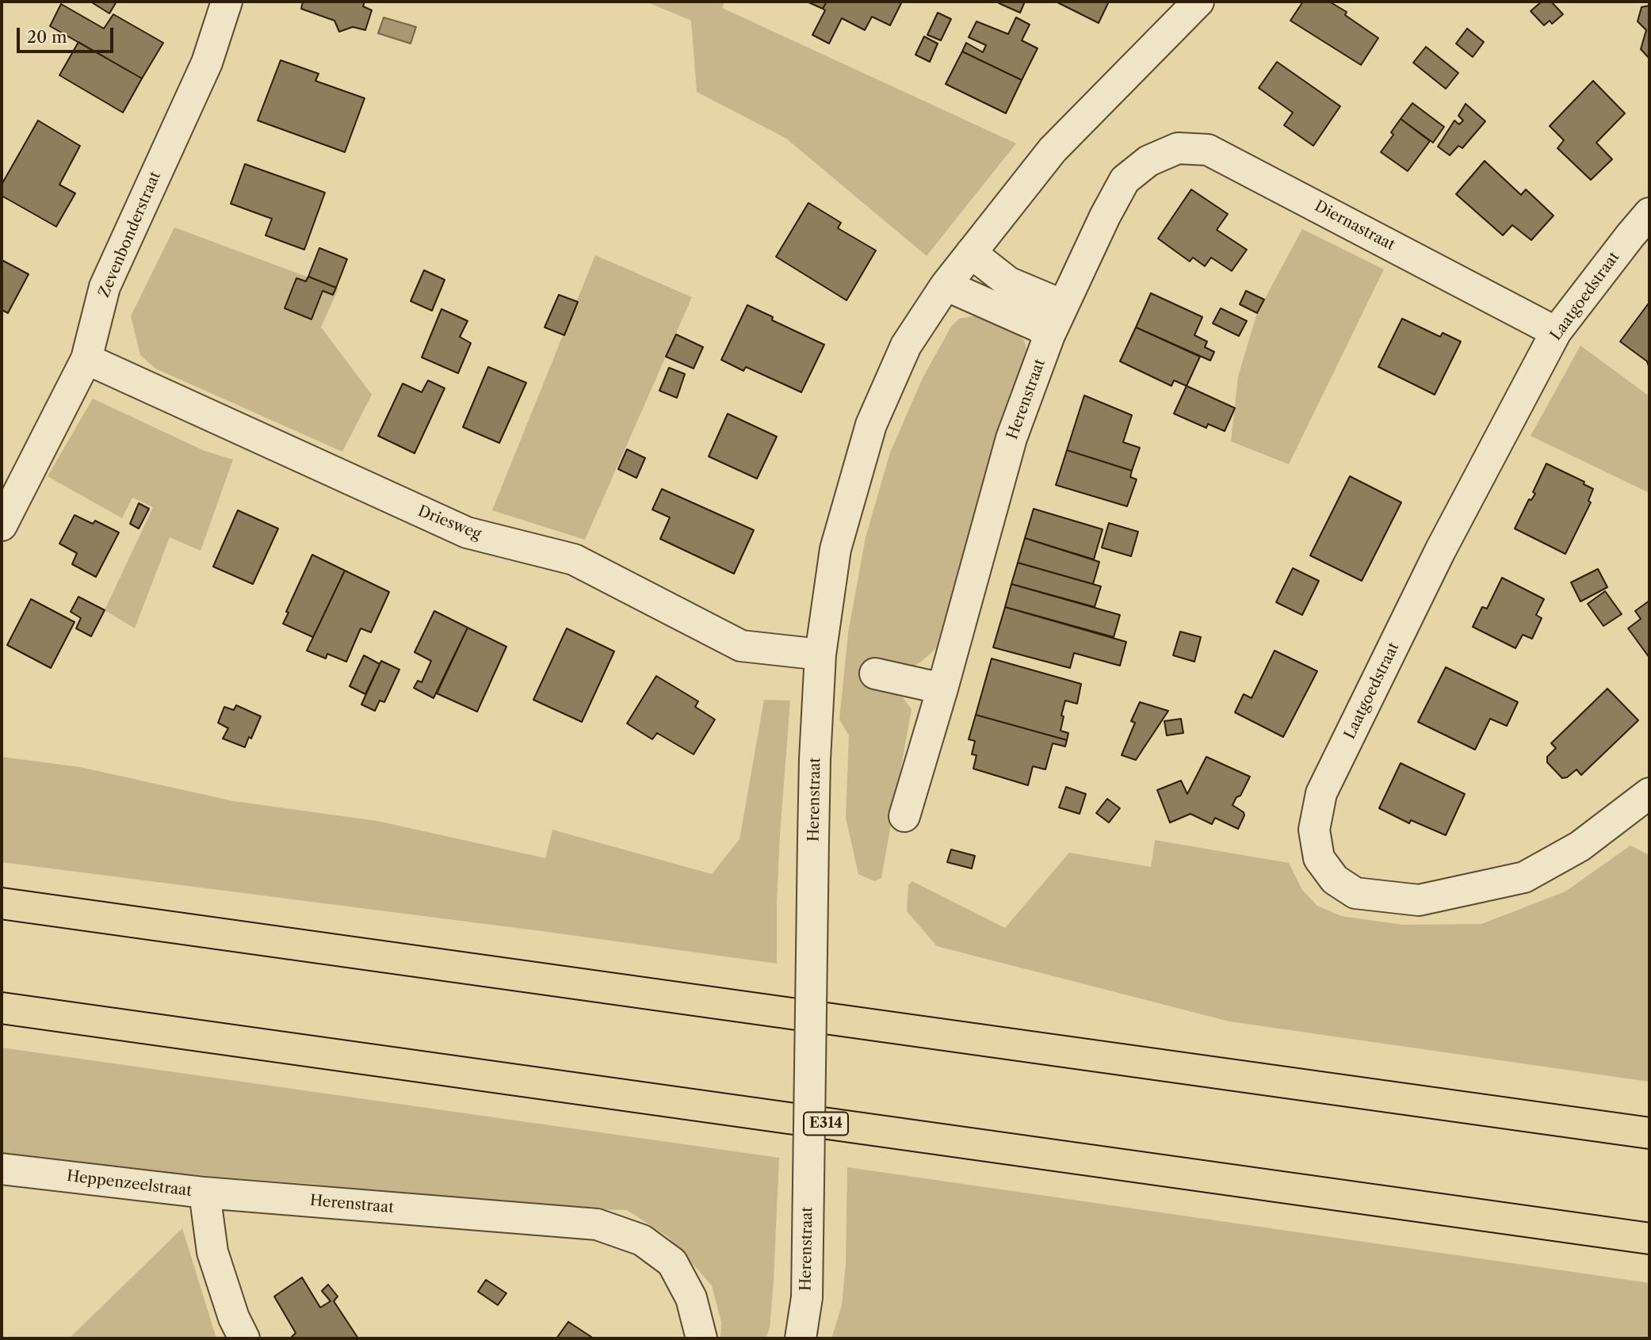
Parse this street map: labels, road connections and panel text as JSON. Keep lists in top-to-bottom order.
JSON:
{
  "streets": {
    "highway": ["E314"],
    "street": [
      "Diernastraat",
      "Zevenbonderstraat",
      "Laatgoedstraat",
      "Herenstraat",
      "Driesweg",
      "Heppenzeelstraat"
    ]
  },
  "crossings": [
    ["Diernastraat", "Laatgoedstraat"],
    ["Diernastraat", "Herenstraat"],
    ["Zevenbonderstraat", "Driesweg"],
    ["Herenstraat", "Driesweg"],
    ["Herenstraat", "Heppenzeelstraat"]
  ],
  "scale_bar": "20 m"
}
